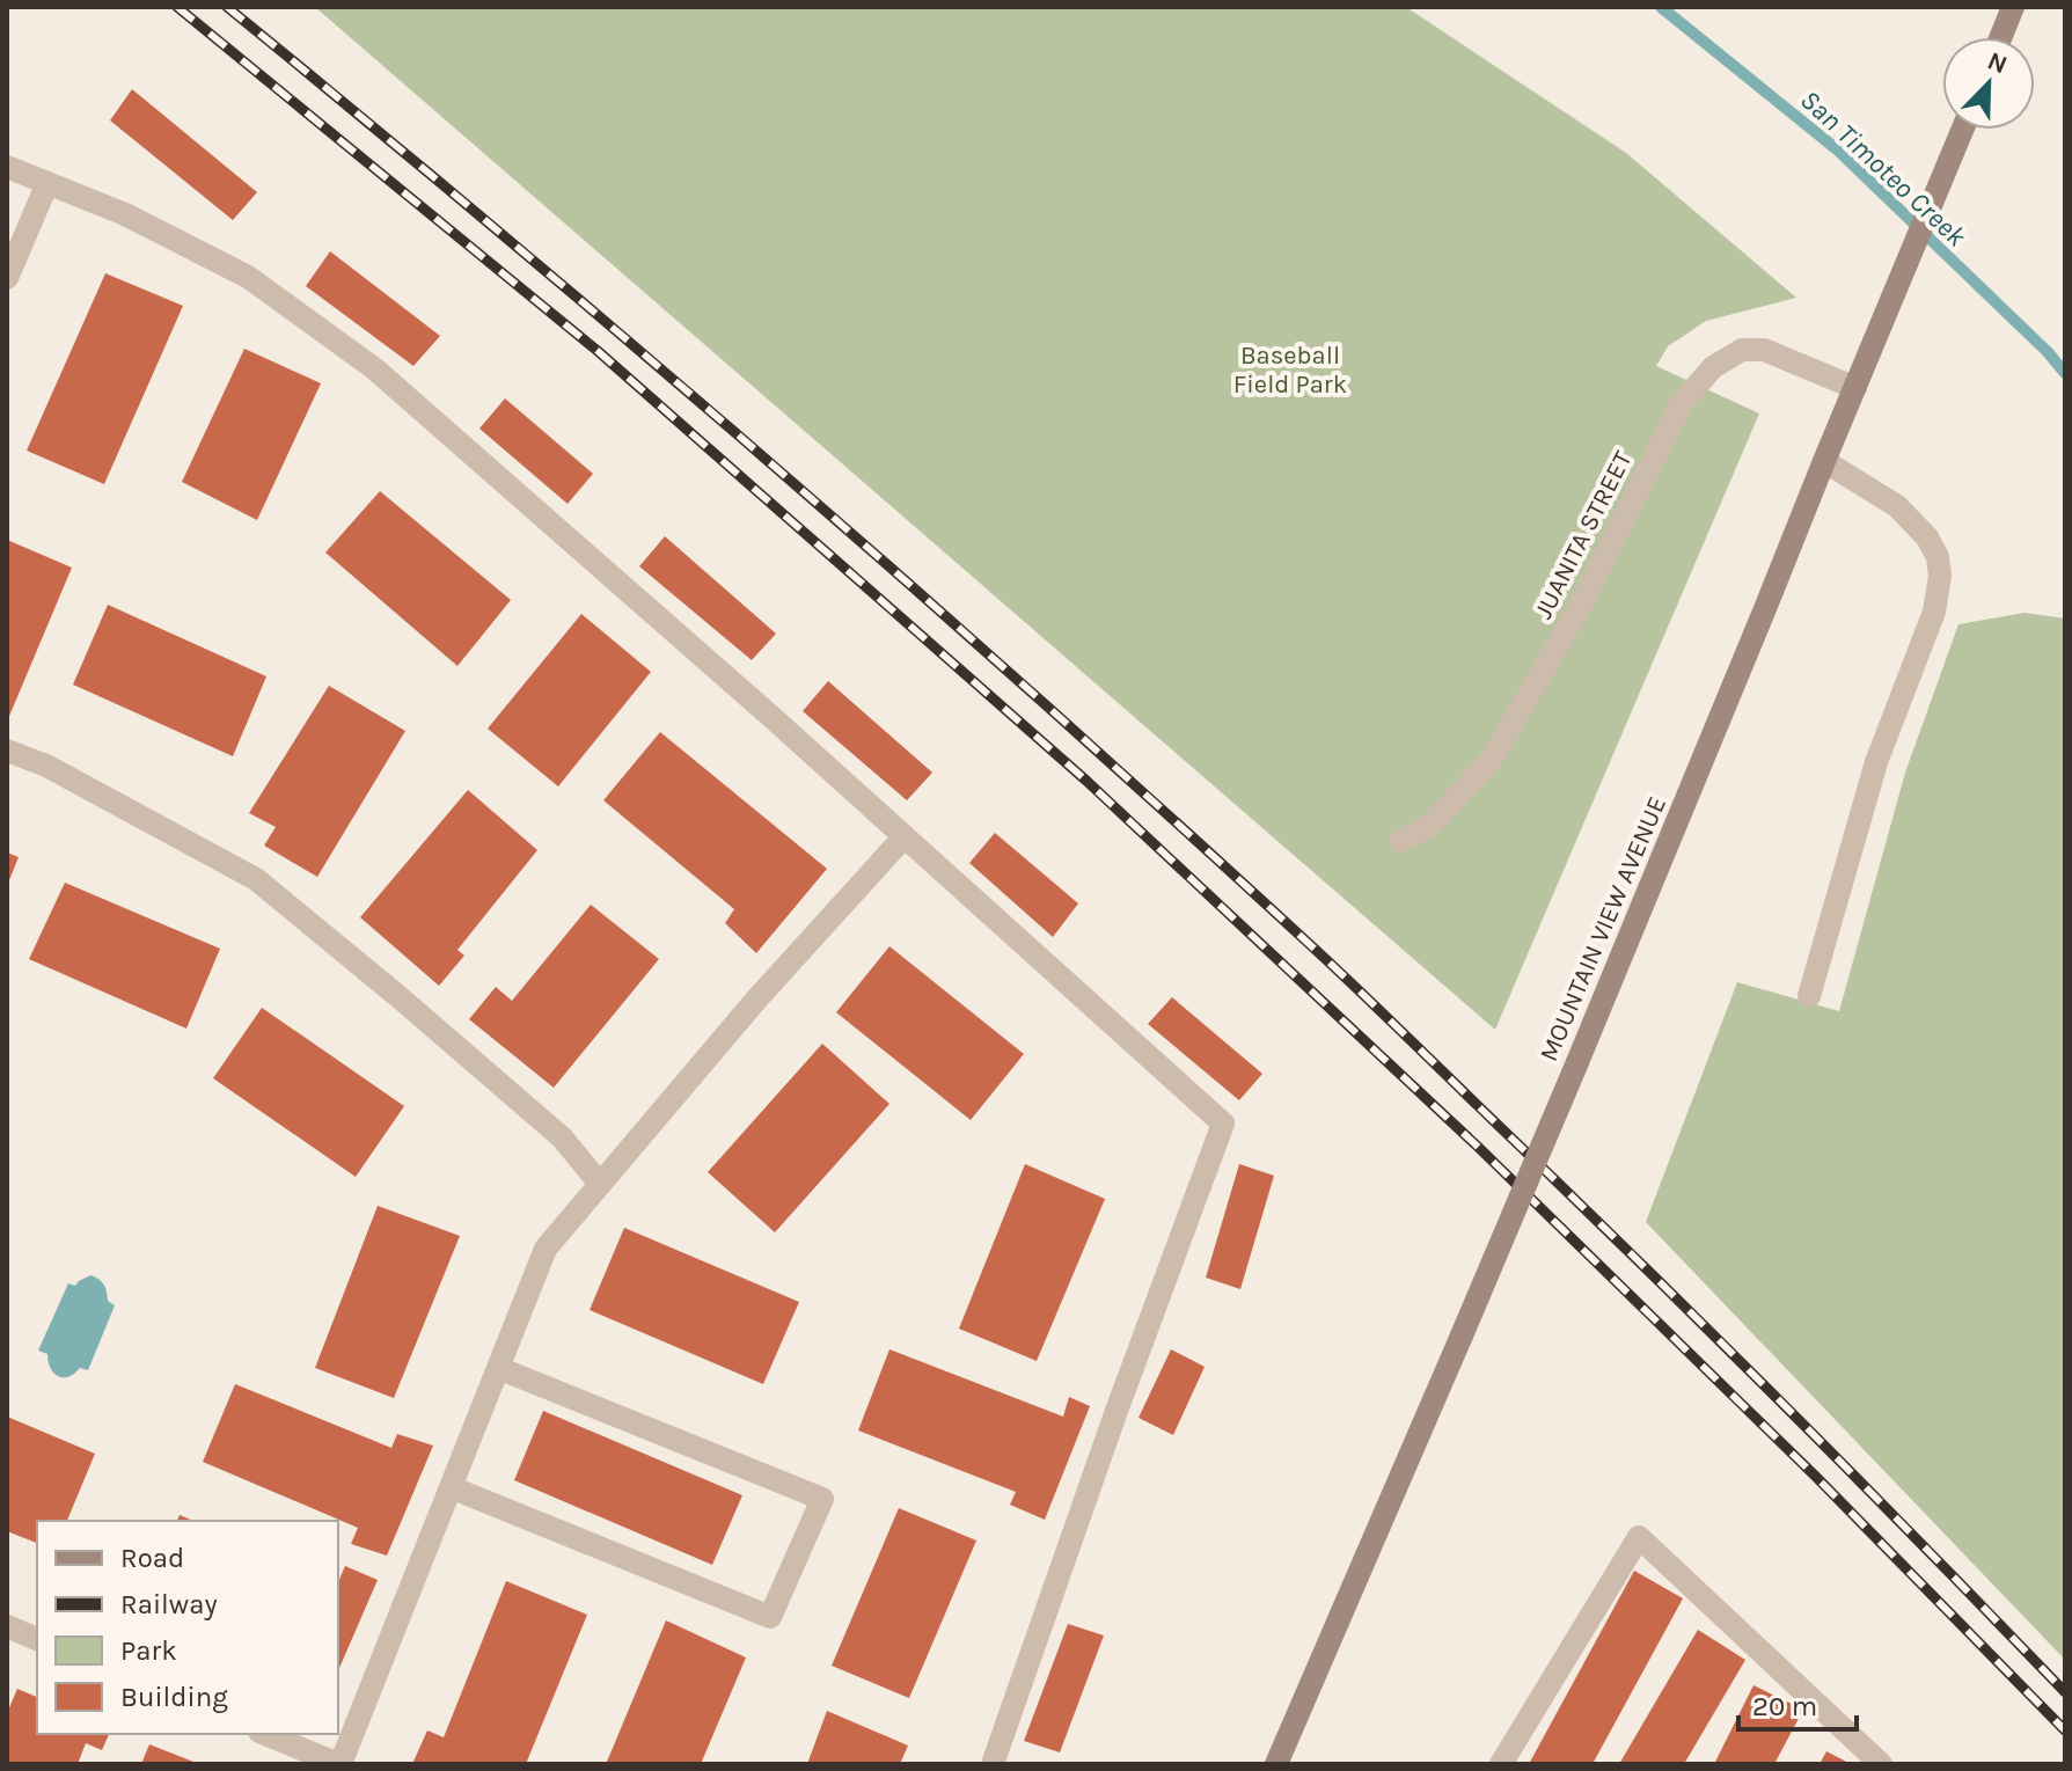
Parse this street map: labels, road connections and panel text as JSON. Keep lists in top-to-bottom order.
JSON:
{
  "streets": {
    "main road": ["MOUNTAIN VIEW AVENUE"],
    "street": ["JUANITA STREET"]
  },
  "crossings": [
    ["JUANITA STREET", "MOUNTAIN VIEW AVENUE"]
  ],
  "water": ["San Timoteo Creek"],
  "parks": ["Baseball Field Park"],
  "legend": [
    "Road",
    "Railway",
    "Park",
    "Building"
  ],
  "scale_bar": "20 m",
  "north": "top right"
}
